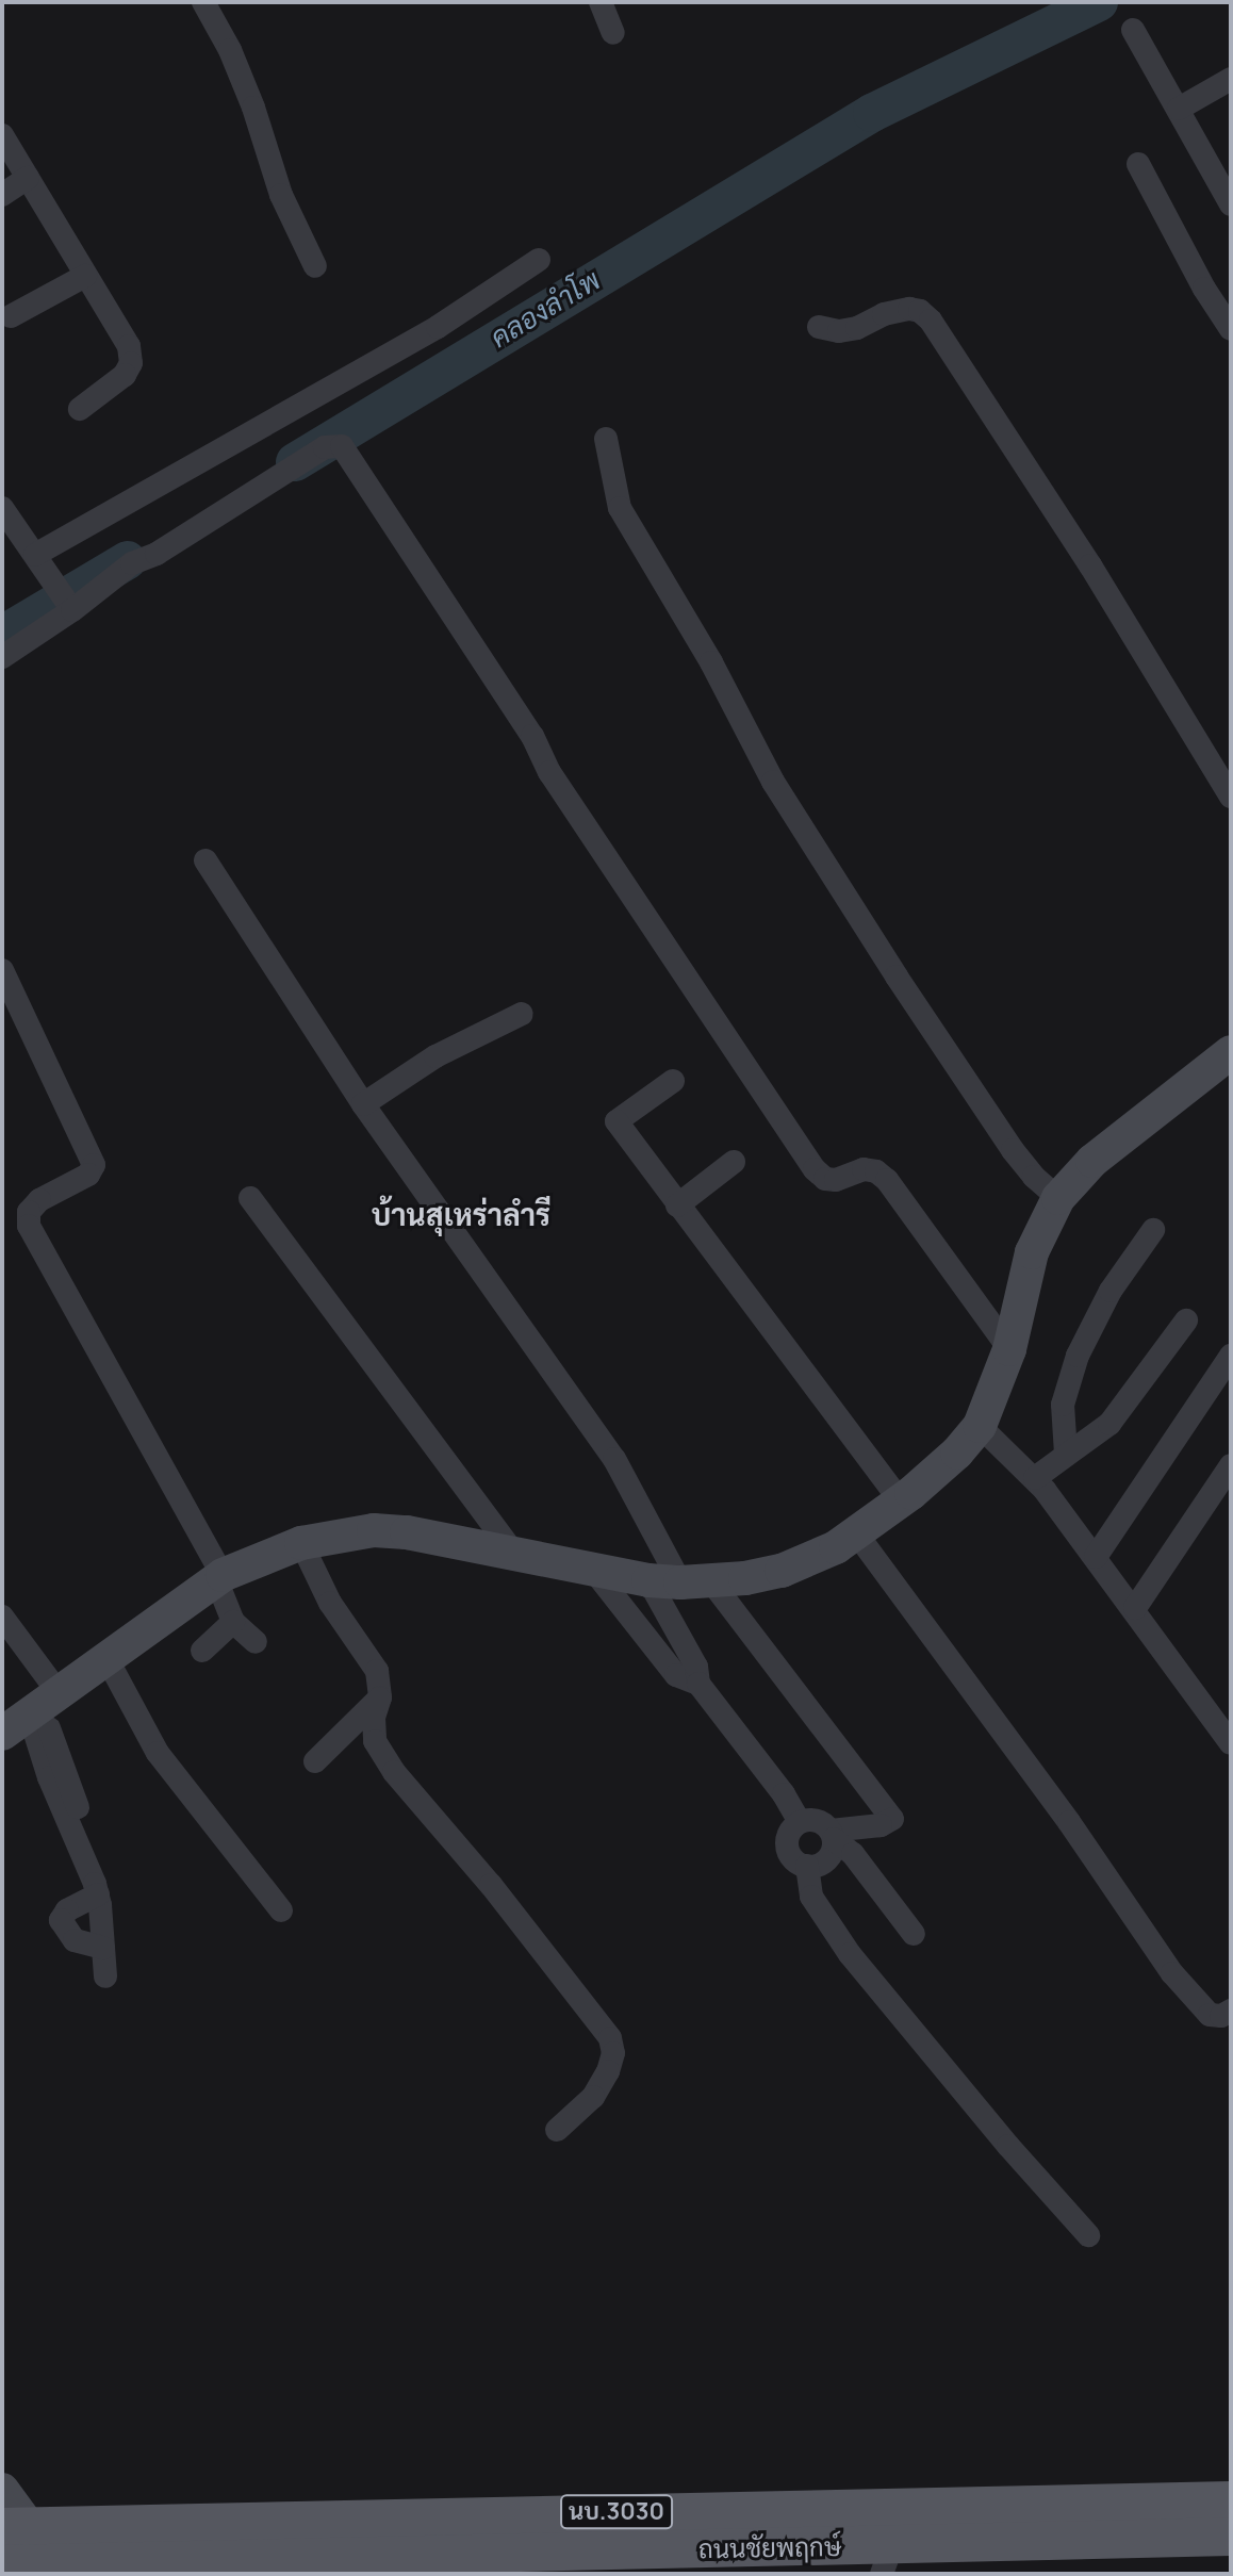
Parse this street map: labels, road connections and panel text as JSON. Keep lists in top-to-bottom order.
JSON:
{
  "streets": {
    "main road": ["นบ.3030", "ถนนชัยพฤกษ์"]
  },
  "districts": ["บ้านสุเหร่าลำรี"],
  "water": ["คลองลำโพ"]
}
